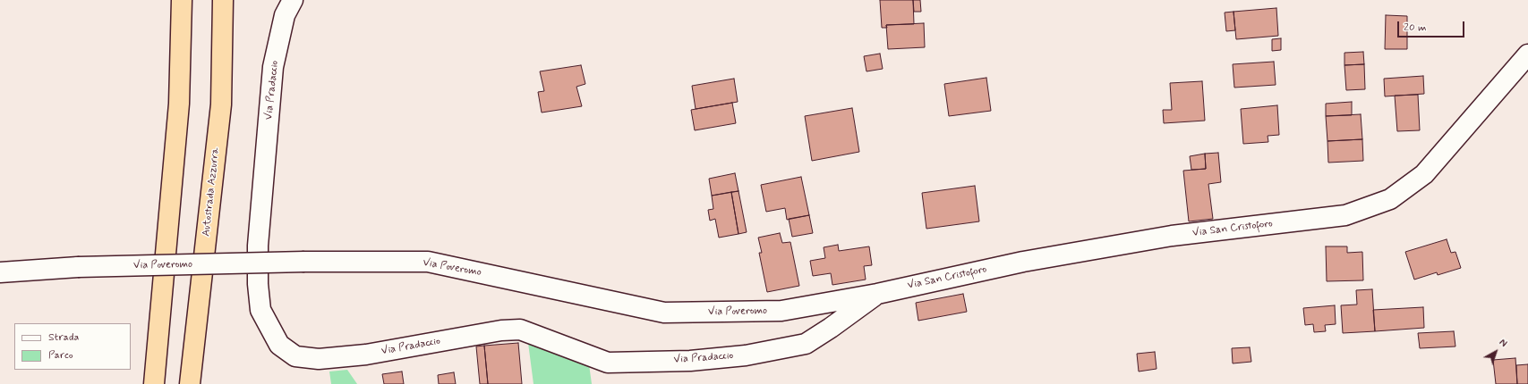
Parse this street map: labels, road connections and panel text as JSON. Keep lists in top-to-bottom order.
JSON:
{
  "streets": {
    "highway": ["Autostrada Azzurra"],
    "street": ["Via Pradaccio", "Via San Cristoforo", "Via Poveromo"]
  },
  "crossings": [
    ["Via Pradaccio", "Via San Cristoforo"],
    ["Via Pradaccio", "Via Poveromo"],
    ["Via San Cristoforo", "Via Poveromo"]
  ],
  "legend": ["Strada", "Parco"],
  "scale_bar": "20 m",
  "north": "top right"
}
